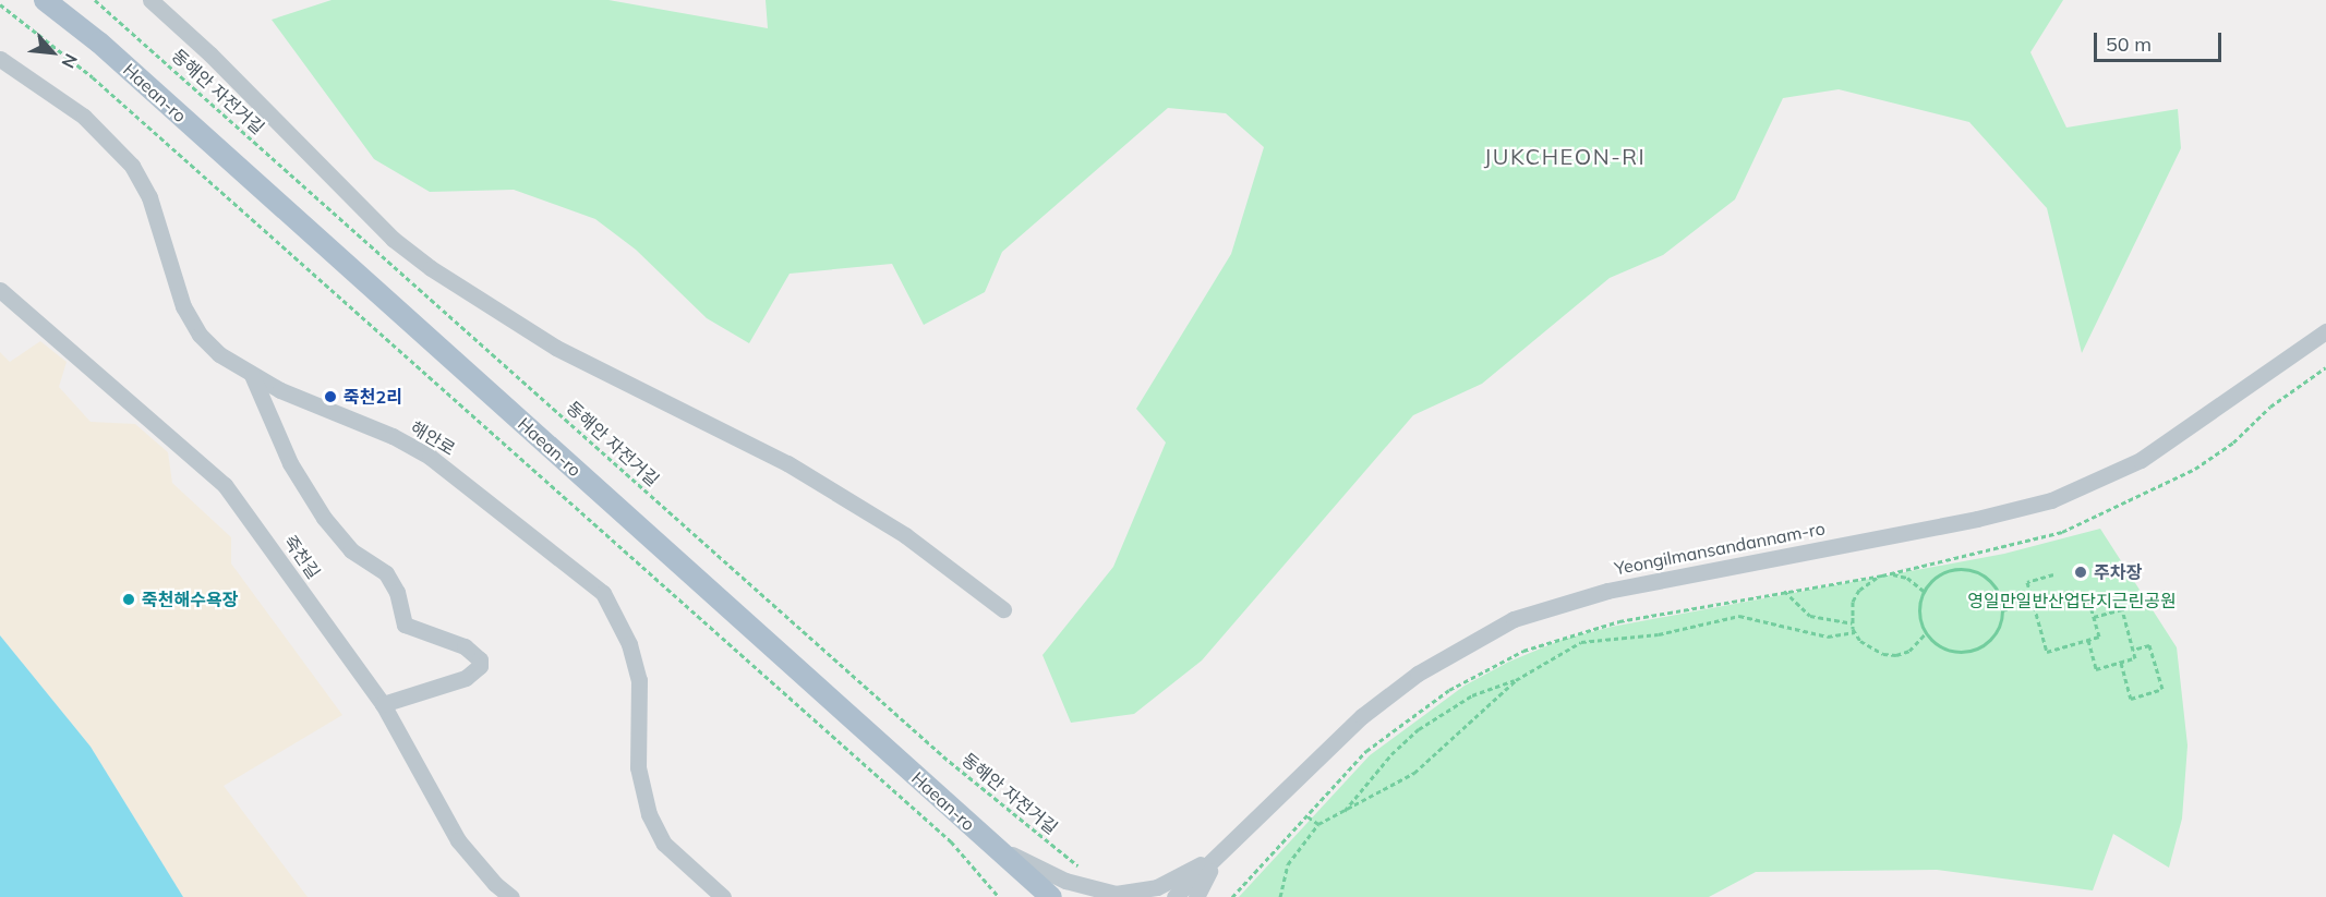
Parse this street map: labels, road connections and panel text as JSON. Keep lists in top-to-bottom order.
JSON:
{
  "streets": {
    "main road": ["Haean-ro"],
    "street": ["해안로", "Yeongilmansandannam-ro", "죽천길"],
    "path": ["동해안 자전거길"]
  },
  "districts": ["JUKCHEON-RI"],
  "parks": ["영일만일반산업단지근린공원"],
  "places": ["죽천2리", "주차장", "죽천해수욕장"],
  "scale_bar": "50 m",
  "north": "bottom right"
}
